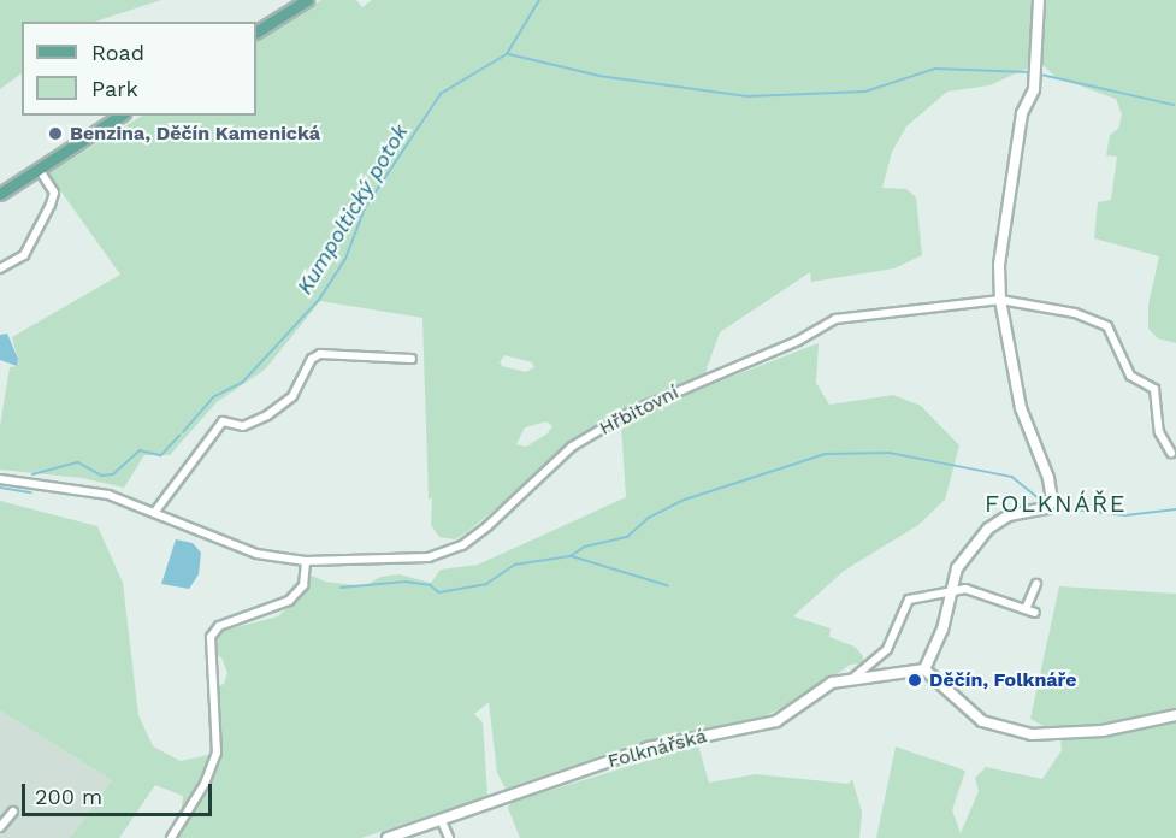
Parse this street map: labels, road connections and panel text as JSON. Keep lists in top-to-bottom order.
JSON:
{
  "streets": {
    "street": ["Hřbitovní", "Folknářská"]
  },
  "districts": ["FOLKNÁŘE"],
  "water": ["Kumpoltický potok"],
  "places": ["Benzina, Děčín Kamenická", "Děčín, Folknáře"],
  "legend": ["Road", "Park"],
  "scale_bar": "200 m"
}
